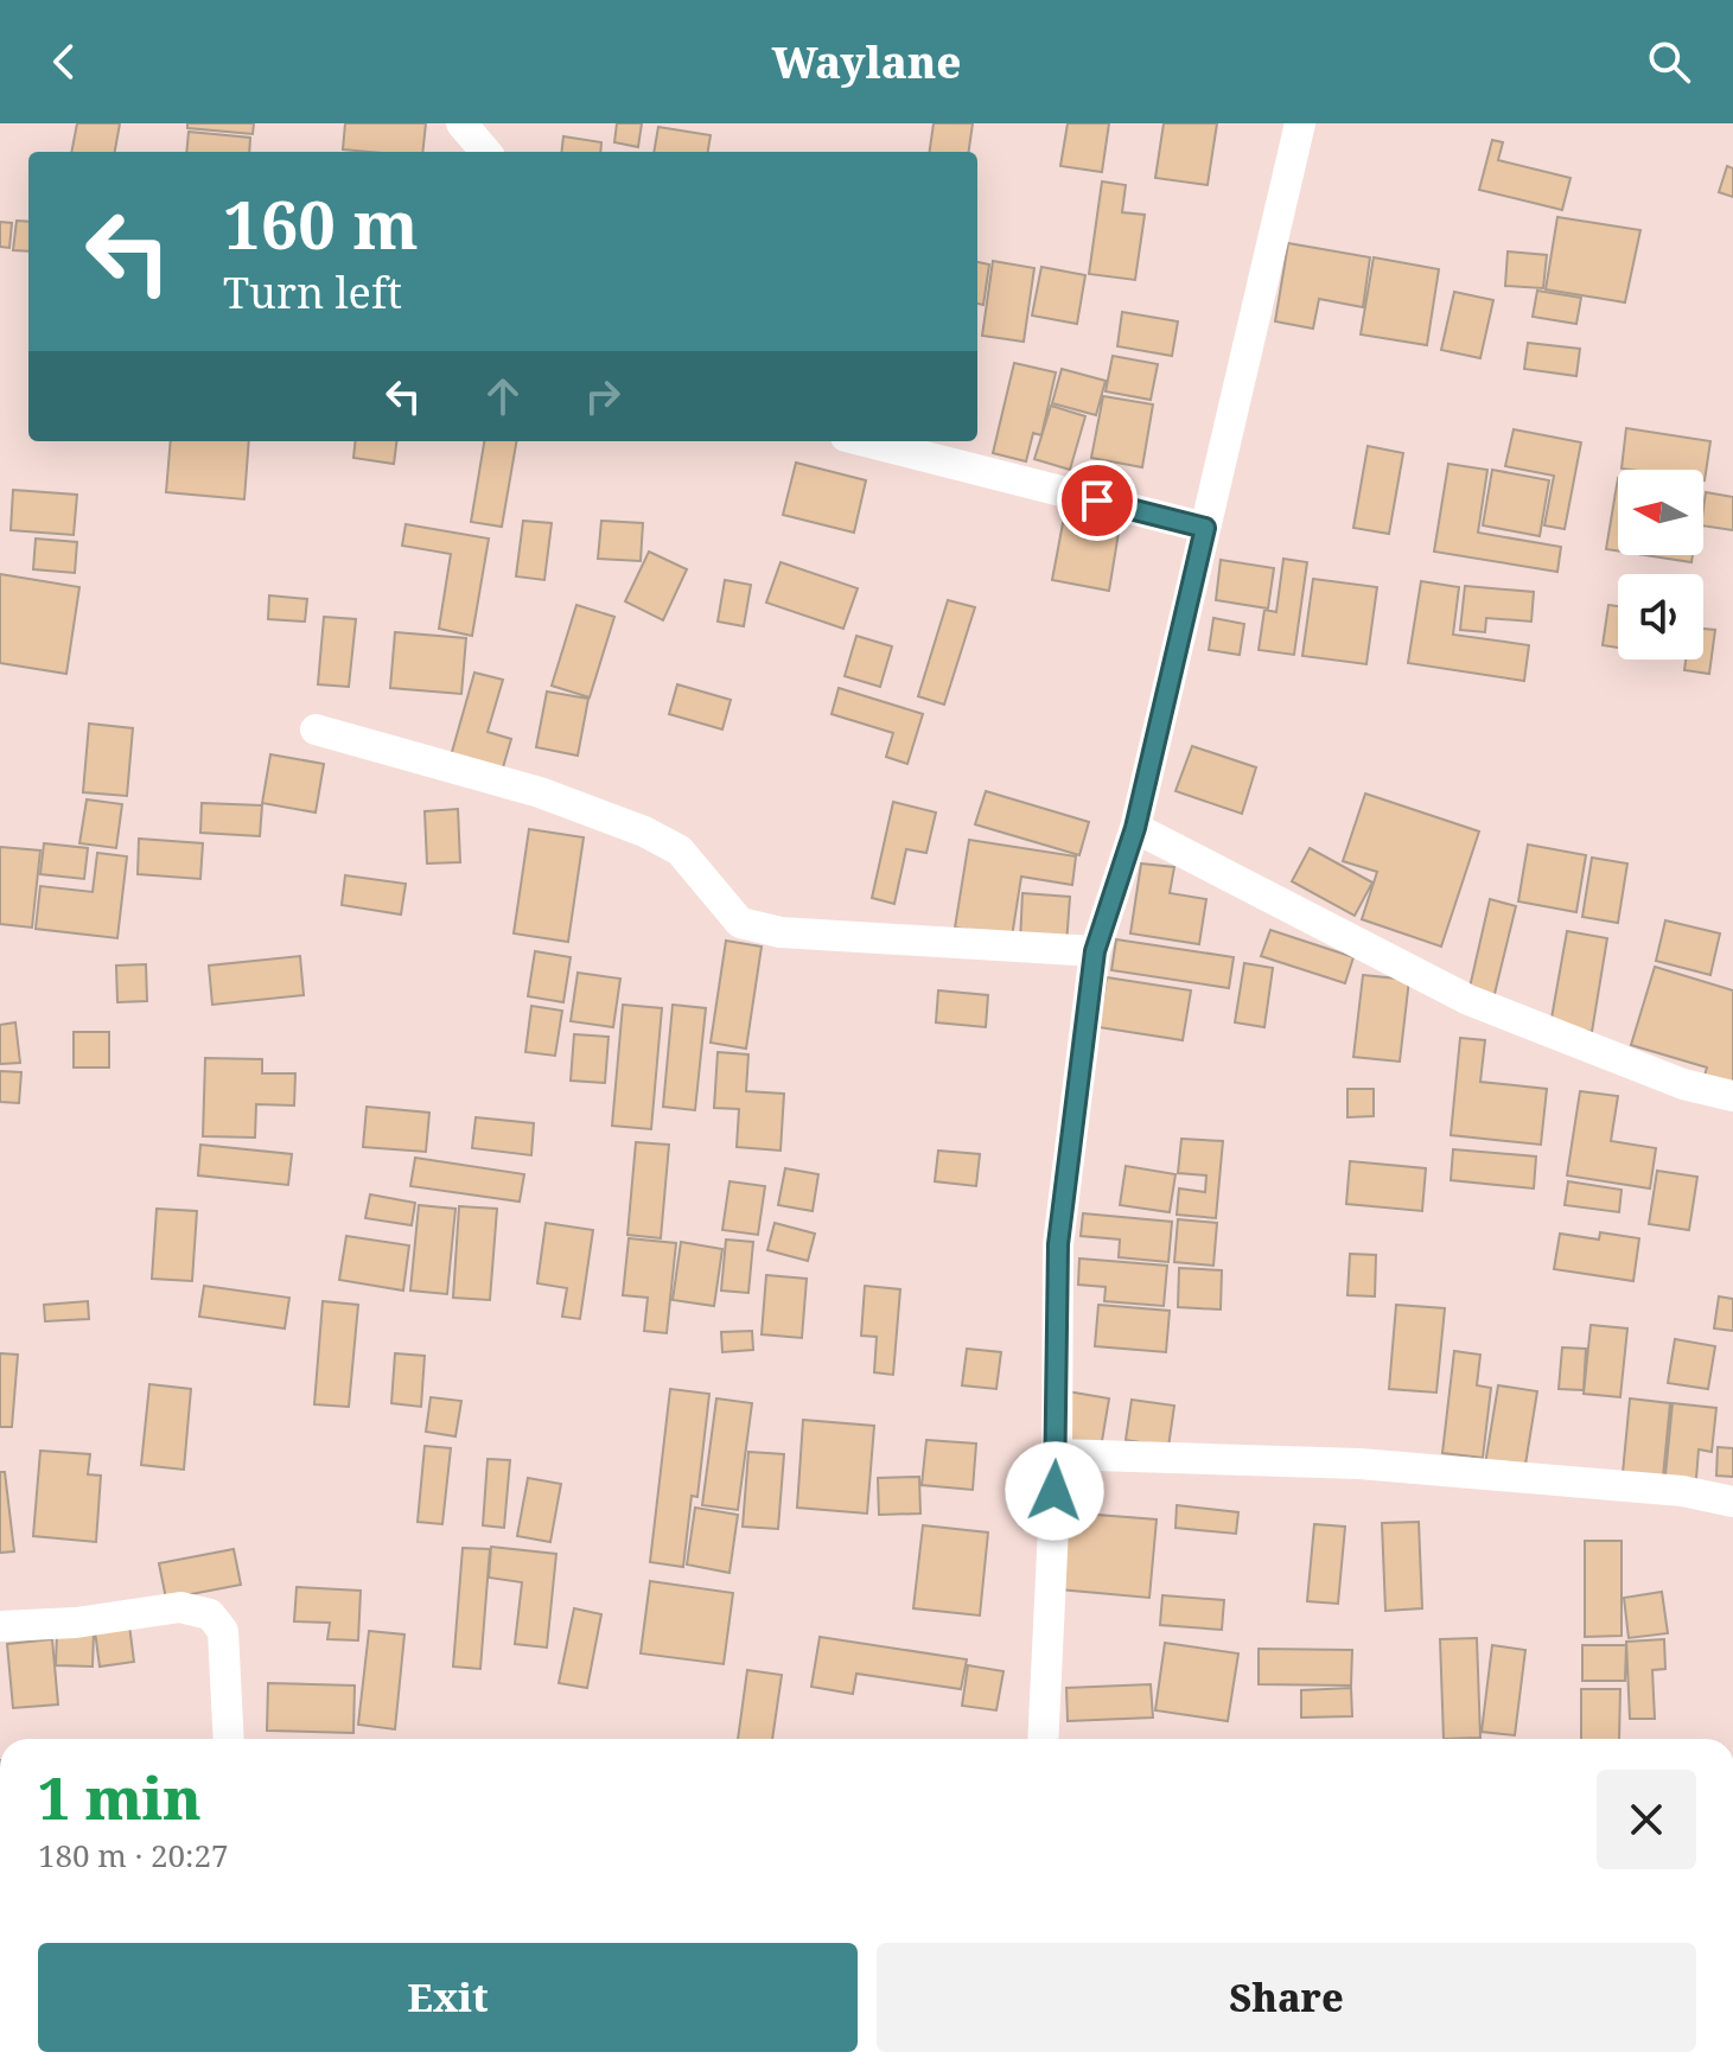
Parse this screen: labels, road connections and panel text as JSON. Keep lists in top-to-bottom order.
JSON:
{
  "north": "left",
  "page": {
    "header": "Waylane",
    "turn": ["160 m", "Turn left"],
    "heading": ["1 min", "180 m · 20:27"],
    "buttons": ["Exit", "Share"]
  }
}
